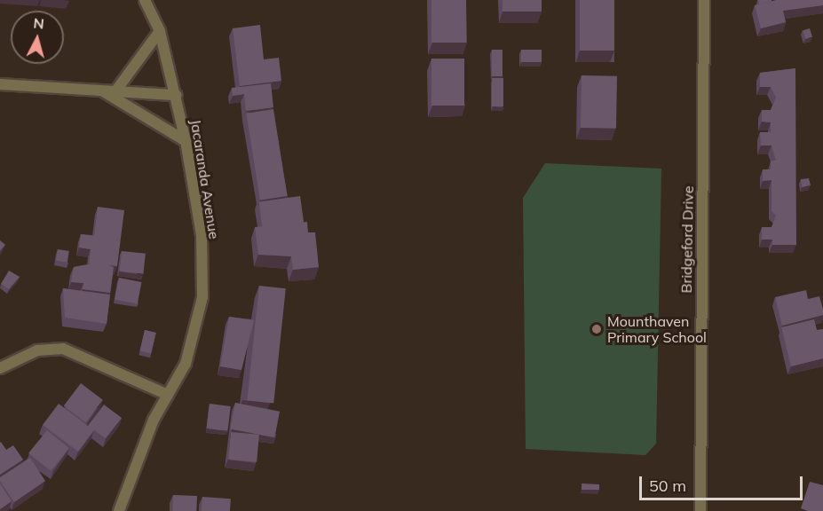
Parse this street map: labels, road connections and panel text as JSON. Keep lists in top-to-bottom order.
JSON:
{
  "streets": {
    "street": ["Jacaranda Avenue", "Bridgeford Drive"]
  },
  "places": ["Mounthaven Primary School"],
  "scale_bar": "50 m",
  "north": "top"
}
